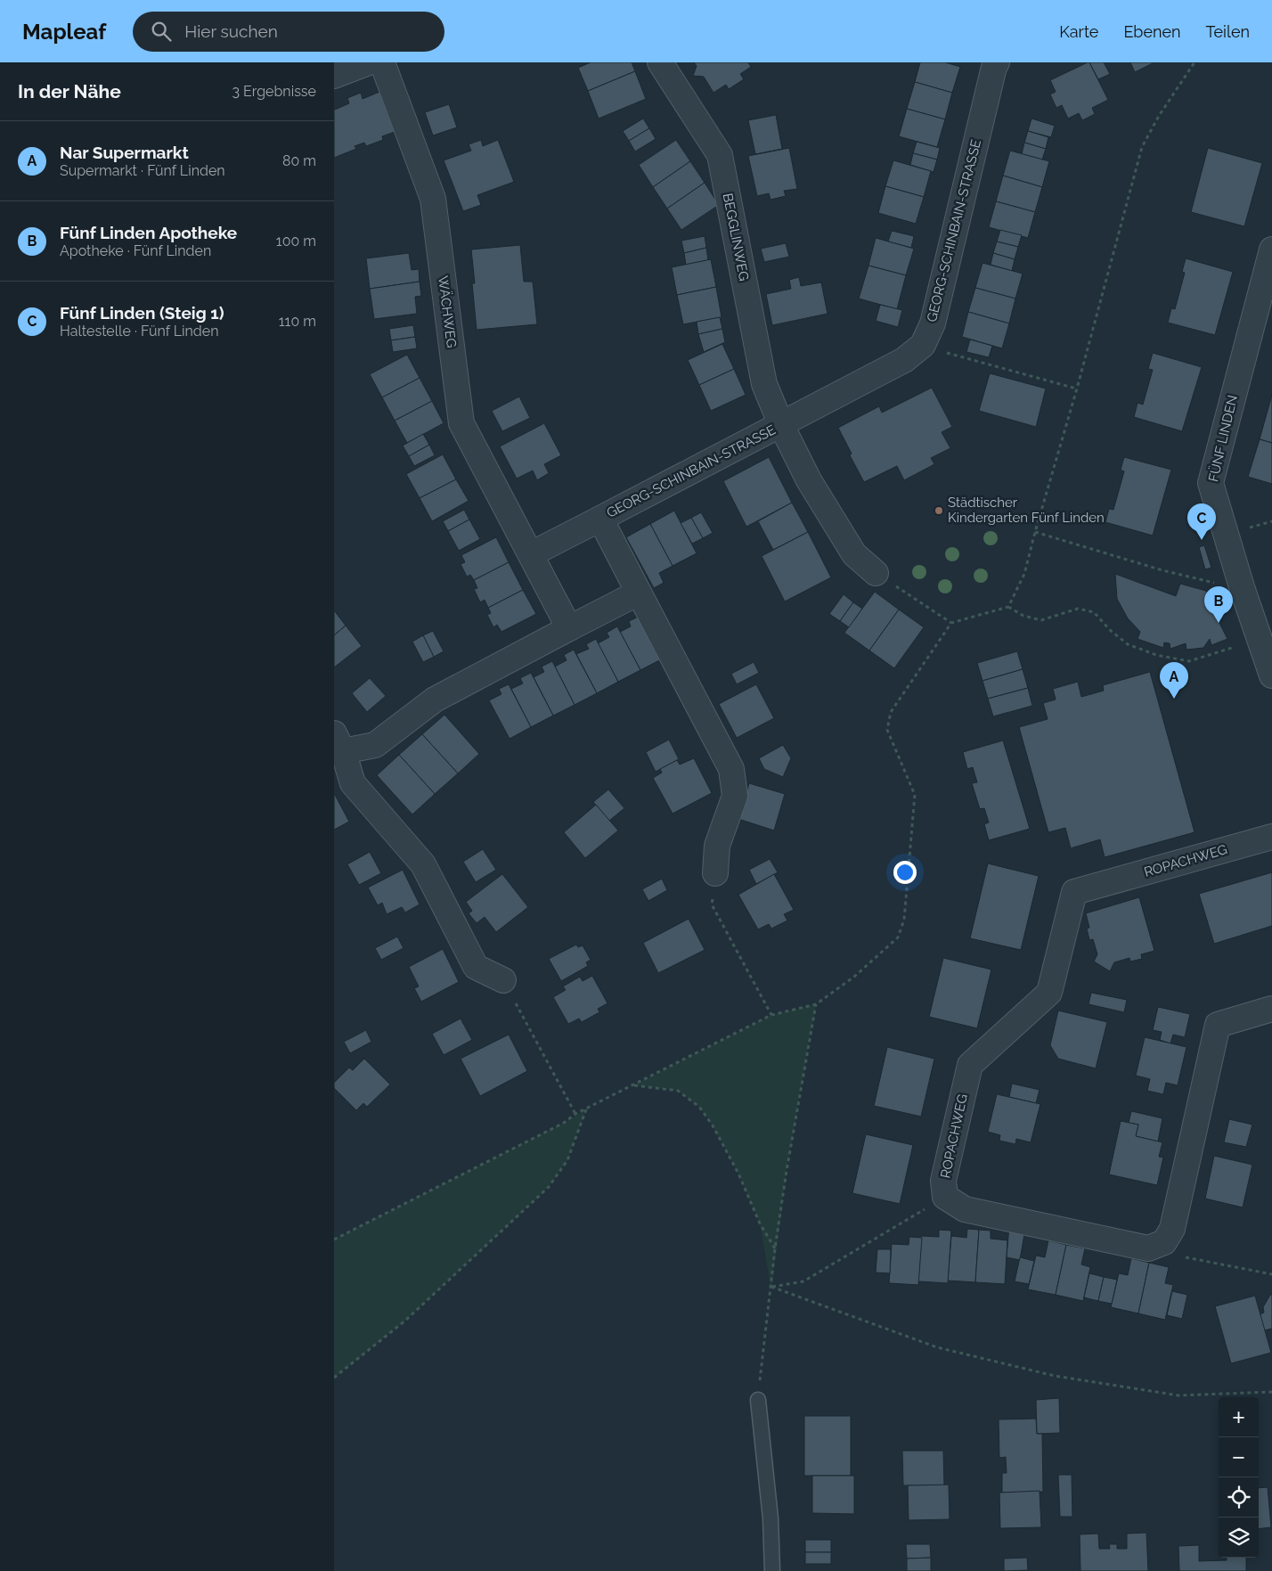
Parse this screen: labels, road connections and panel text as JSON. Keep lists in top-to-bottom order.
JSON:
{
  "streets": {
    "street": [
      "GEORG-SCHINBAIN-STRASSE",
      "BEGGLINWEG",
      "WÄCHWEG",
      "FÜNF LINDEN",
      "ROPACHWEG"
    ]
  },
  "crossings": [
    ["GEORG-SCHINBAIN-STRASSE", "BEGGLINWEG"],
    ["GEORG-SCHINBAIN-STRASSE", "WÄCHWEG"]
  ],
  "places": ["Städtischer Kindergarten Fünf Linden"],
  "page": {
    "header": "Mapleaf",
    "search": "Hier suchen",
    "nav": ["Karte", "Ebenen", "Teilen"],
    "heading": ["In der Nähe", "3 Ergebnisse"],
    "list": [
      {
        "mark": "A",
        "name": "Nar Supermarkt",
        "note": "Supermarkt · Fünf Linden",
        "value": "80 m"
      },
      {
        "mark": "B",
        "name": "Fünf Linden Apotheke",
        "note": "Apotheke · Fünf Linden",
        "value": "100 m"
      },
      {
        "mark": "C",
        "name": "Fünf Linden (Steig 1)",
        "note": "Haltestelle · Fünf Linden",
        "value": "110 m"
      }
    ],
    "pins": ["C", "B", "A"],
    "map_buttons": ["+", "−"]
  }
}
